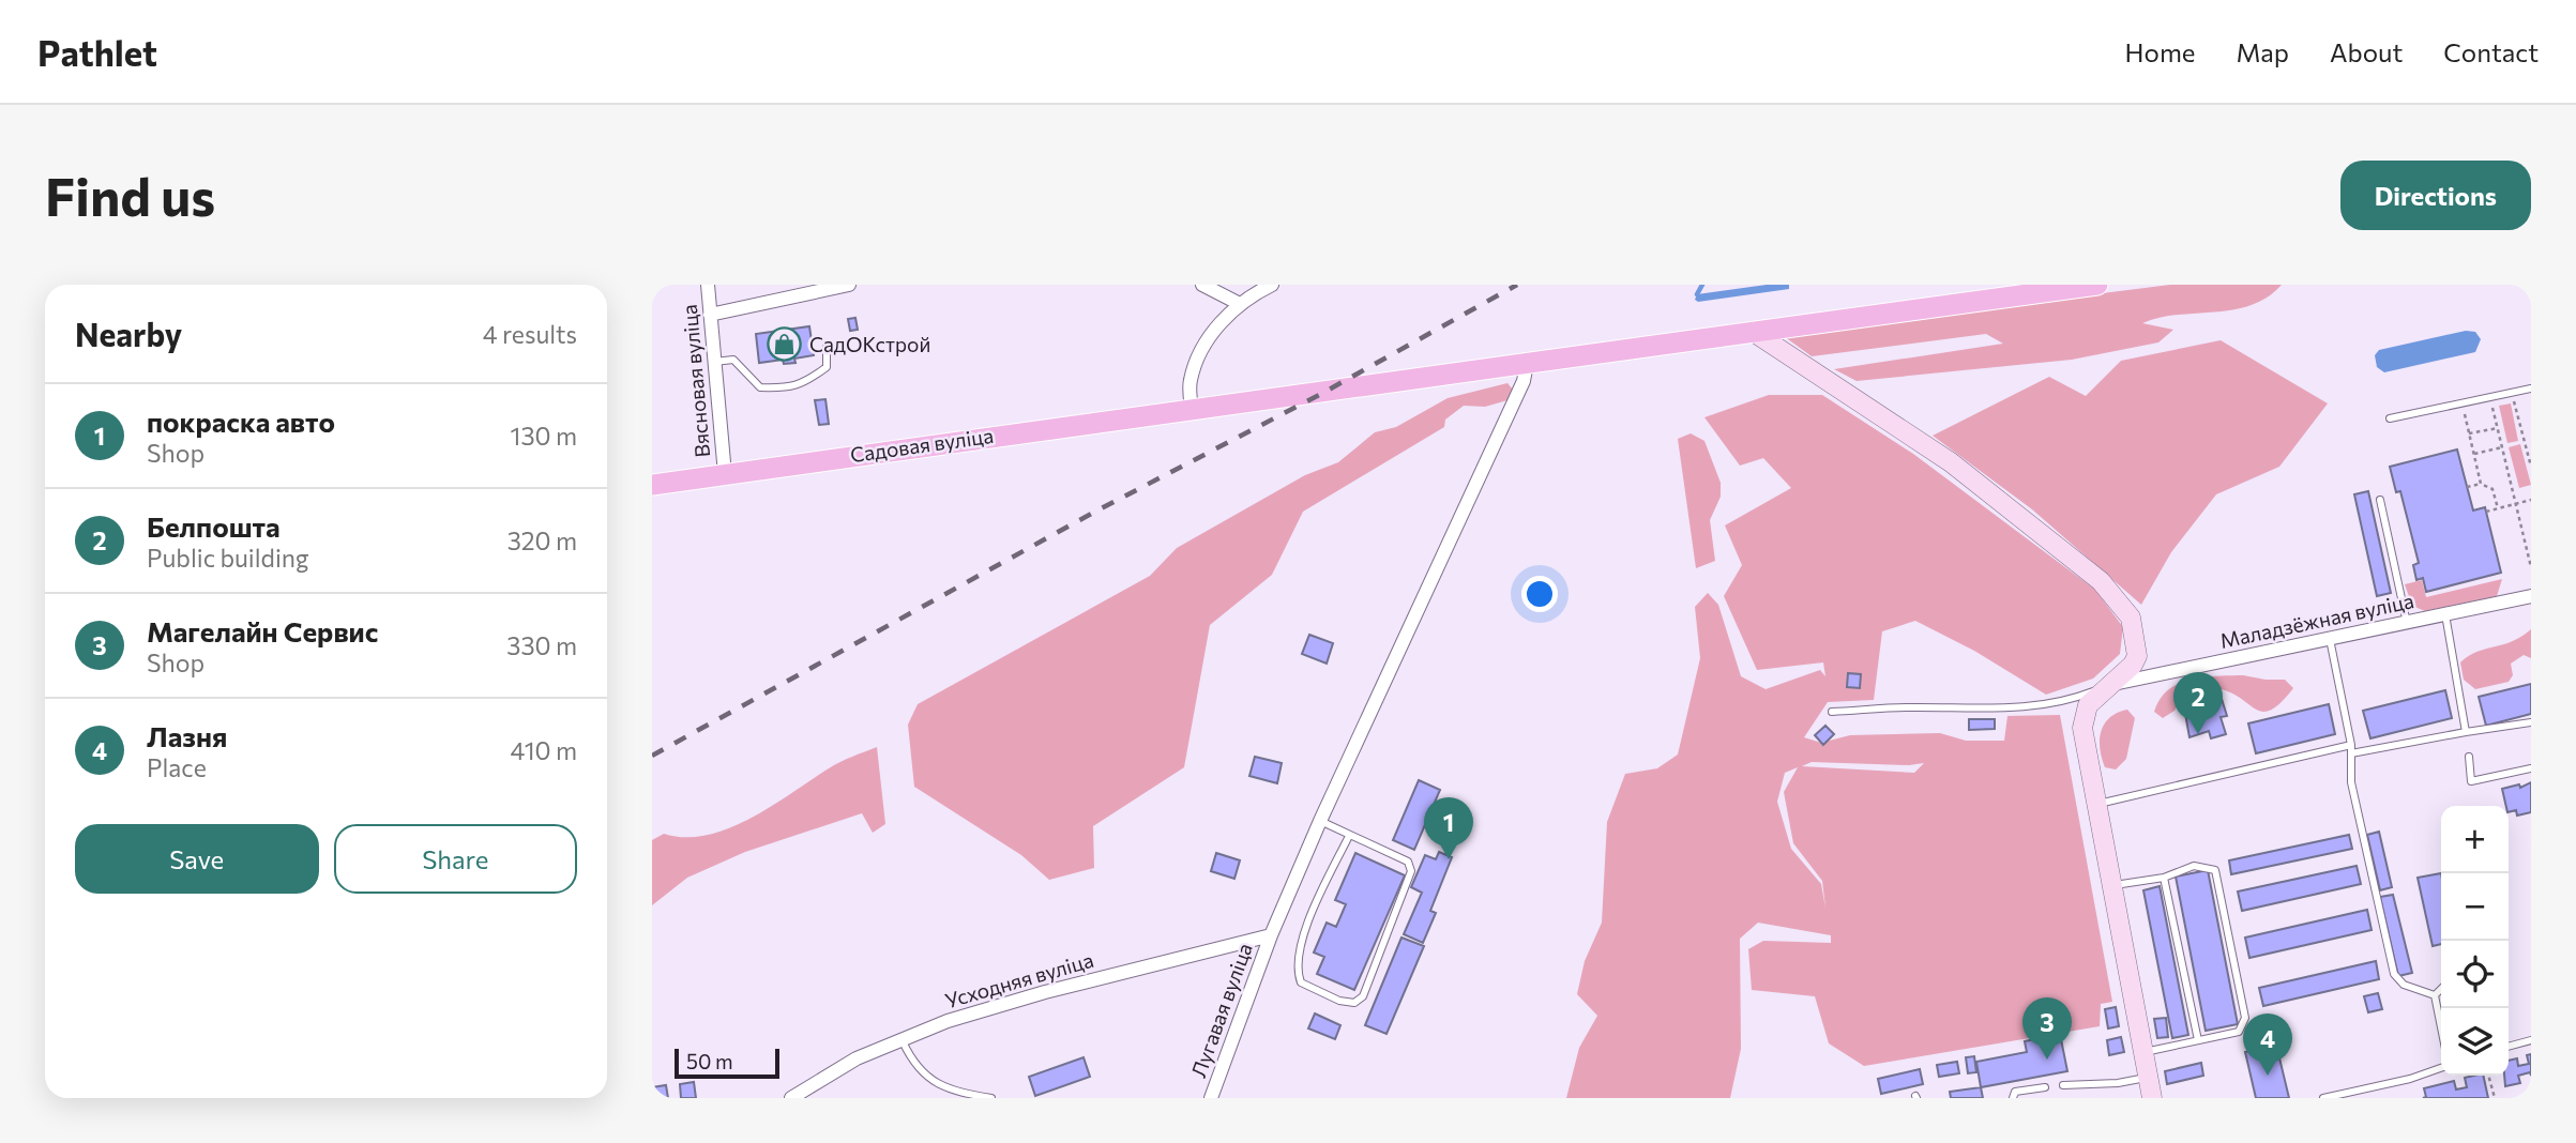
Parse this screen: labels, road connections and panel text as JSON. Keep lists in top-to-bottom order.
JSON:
{
  "streets": {
    "main road": ["Садовая вуліца"],
    "street": [
      "Вясновая вуліца",
      "Маладзёжная вуліца",
      "Усходняя вуліца",
      "Лугавая вуліца"
    ]
  },
  "crossings": [
    ["Вясновая вуліца", "Садовая вуліца"],
    ["Садовая вуліца", "Лугавая вуліца"],
    ["Усходняя вуліца", "Лугавая вуліца"]
  ],
  "places": {
    "shop": ["СадОКстрой"]
  },
  "scale_bar": "50 m",
  "page": {
    "header": "Pathlet",
    "nav": [
      "Home",
      "Map",
      "About",
      "Contact"
    ],
    "buttons": [
      "Directions",
      ["Save", "Share"]
    ],
    "title": "Find us",
    "heading": ["Nearby", "4 results"],
    "list": [
      {
        "mark": "1",
        "name": "покраска авто",
        "note": "Shop",
        "value": "130 m"
      },
      {
        "mark": "2",
        "name": "Белпошта",
        "note": "Public building",
        "value": "320 m"
      },
      {
        "mark": "3",
        "name": "Магелайн Сервис",
        "note": "Shop",
        "value": "330 m"
      },
      {
        "mark": "4",
        "name": "Лазня",
        "note": "Place",
        "value": "410 m"
      }
    ],
    "pins": [
      "2",
      "1",
      "3",
      "4"
    ],
    "map_buttons": ["+", "−"],
    "scale": "50 m"
  }
}
